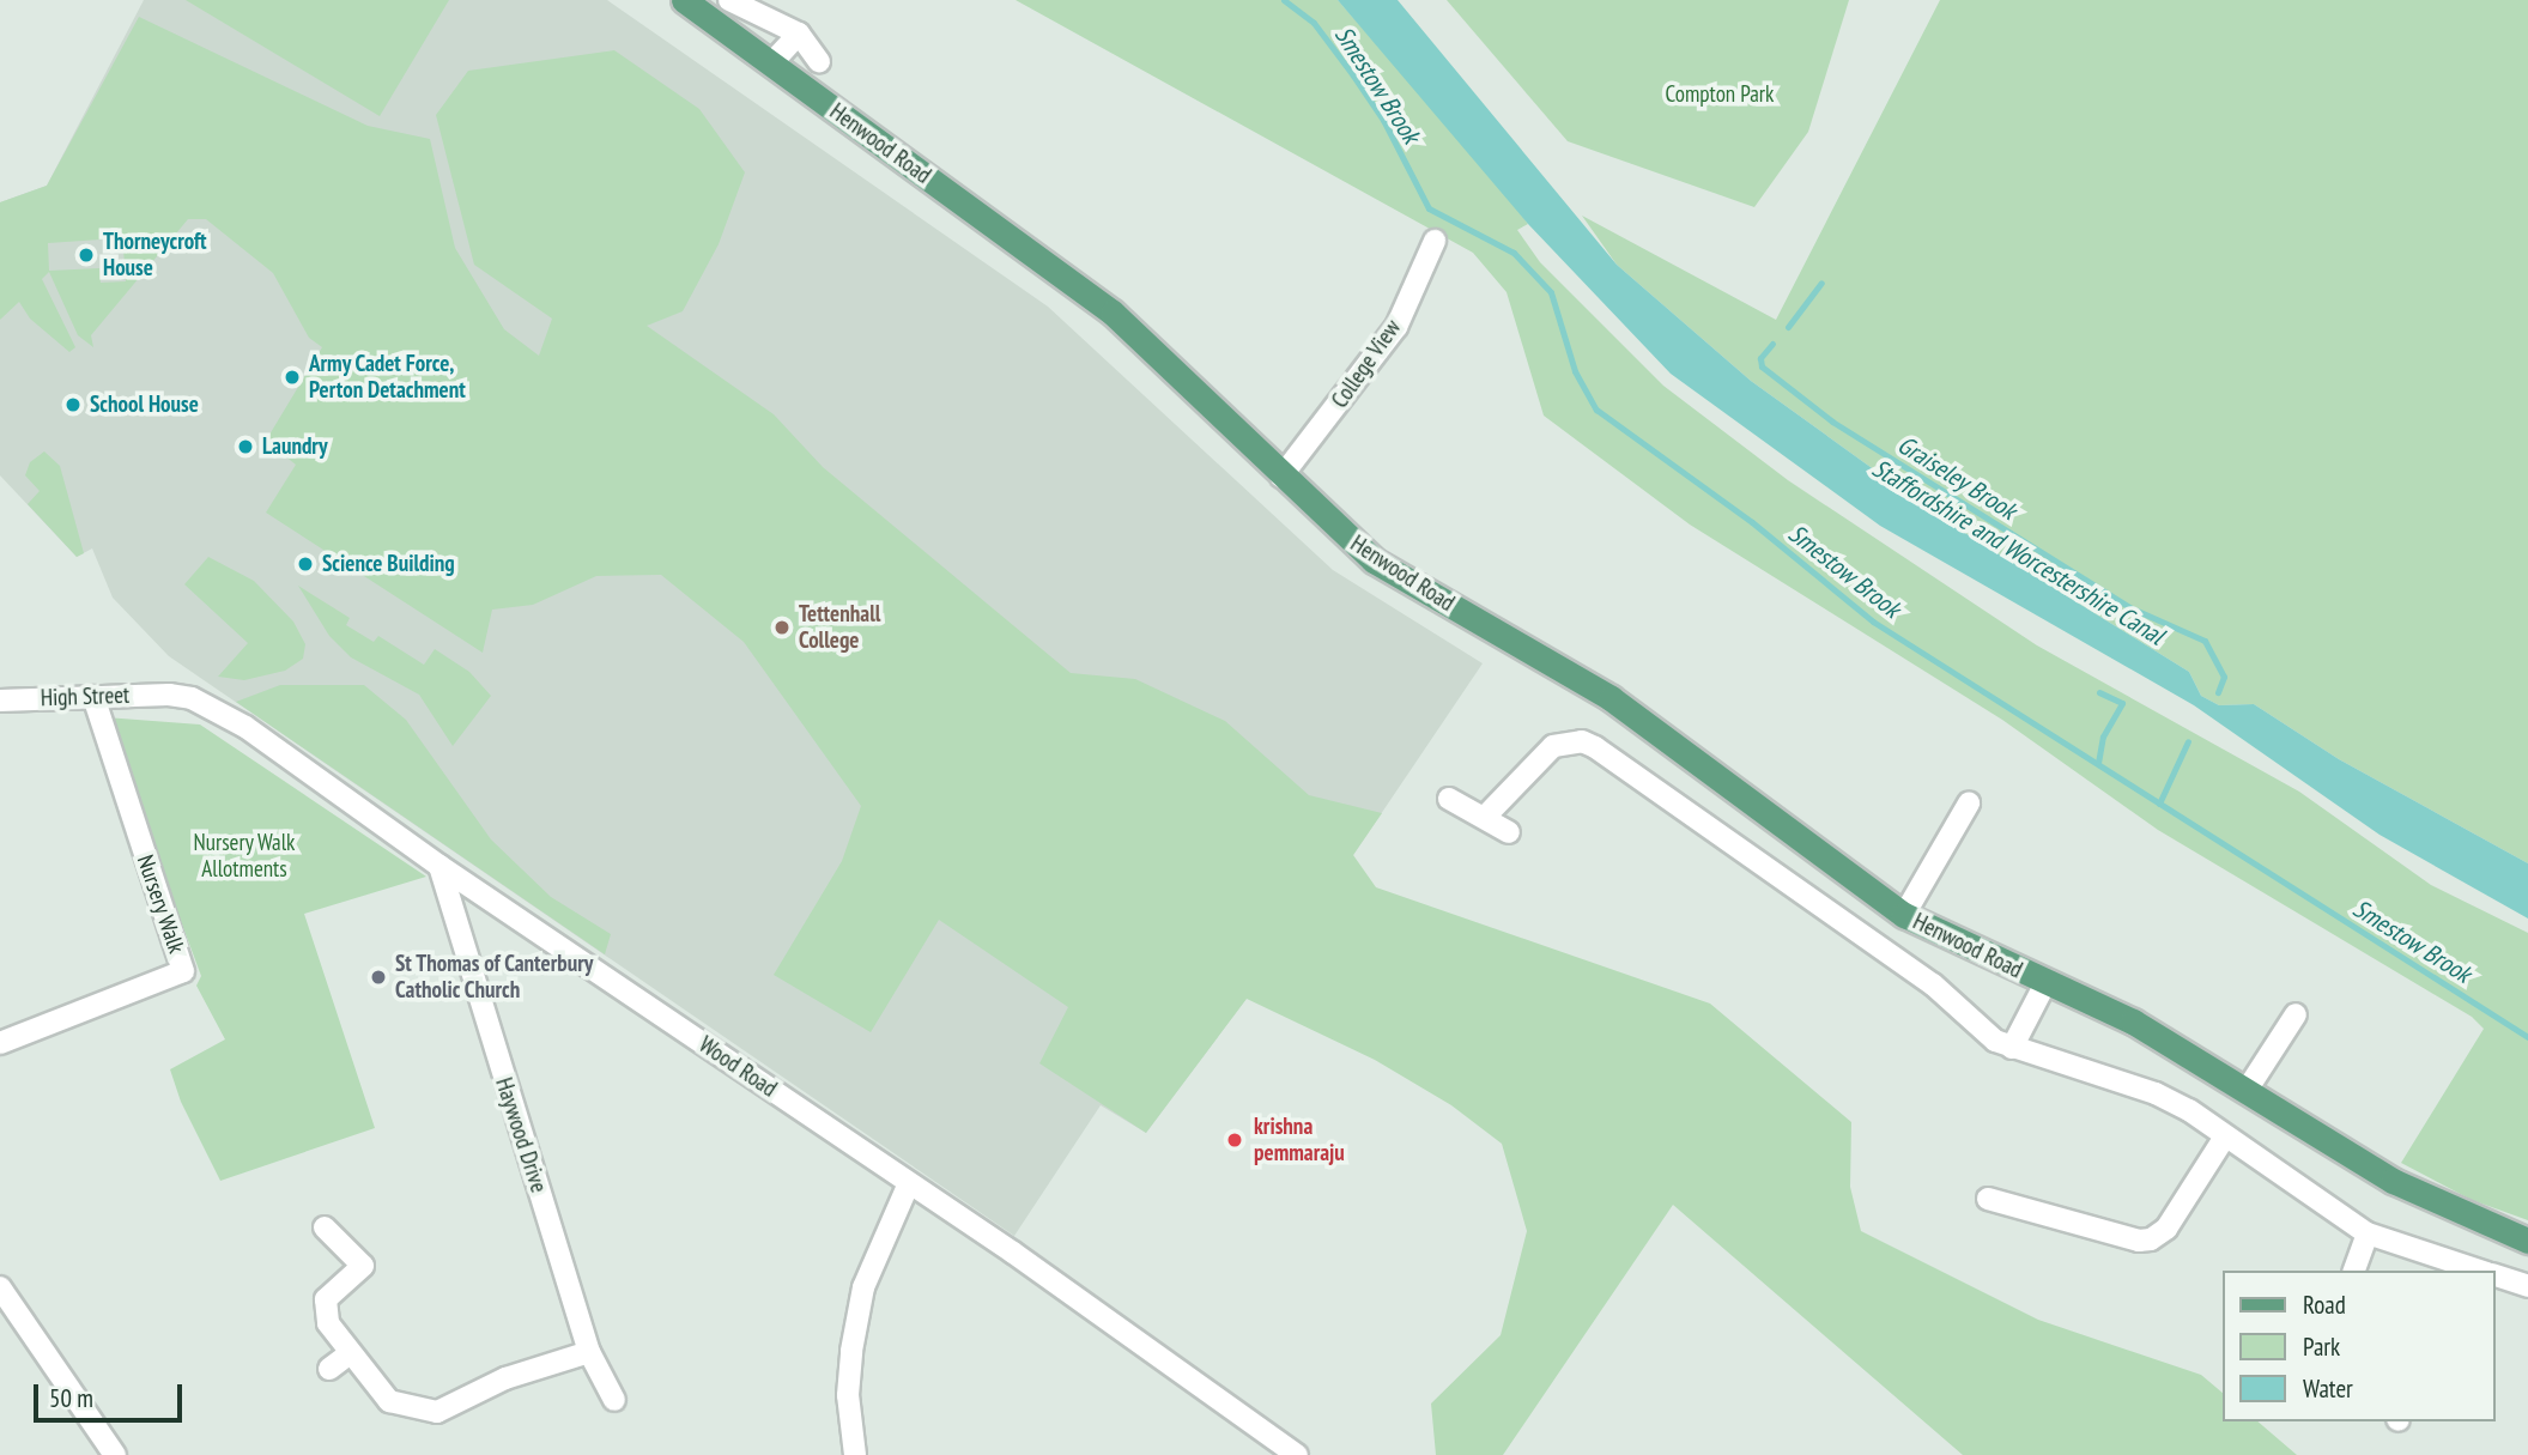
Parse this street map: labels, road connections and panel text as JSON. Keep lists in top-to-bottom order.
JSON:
{
  "streets": {
    "main road": ["Henwood Road"],
    "street": [
      "College View",
      "High Street",
      "Nursery Walk",
      "Wood Road",
      "Haywood Drive"
    ]
  },
  "crossings": [
    ["Henwood Road", "College View"],
    ["High Street", "Nursery Walk"],
    ["High Street", "Wood Road"],
    ["Wood Road", "Haywood Drive"]
  ],
  "water": ["Smestow Brook", "Graiseley Brook", "Staffordshire and Worcestershire Canal"],
  "parks": ["Compton Park", "Nursery Walk Allotments"],
  "places": [
    "Thorneycroft House",
    "Army Cadet Force, Perton Detachment",
    "School House",
    "Laundry",
    "Science Building",
    "Tettenhall College",
    "St Thomas of Canterbury Catholic Church",
    "krishna pemmaraju"
  ],
  "legend": ["Road", "Park", "Water"],
  "scale_bar": "50 m"
}
